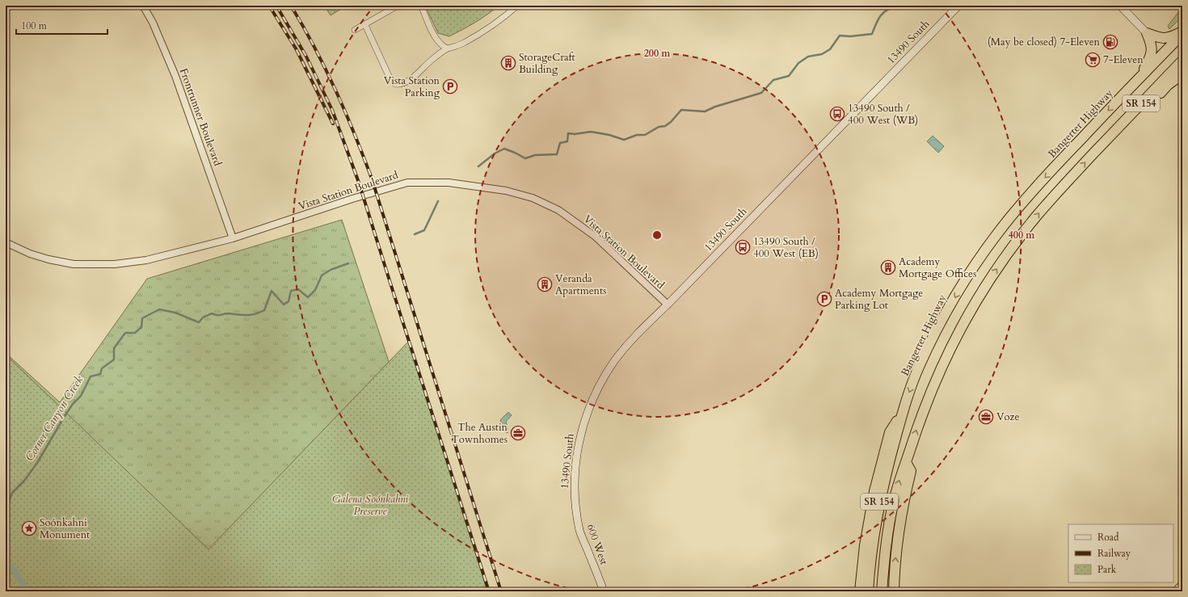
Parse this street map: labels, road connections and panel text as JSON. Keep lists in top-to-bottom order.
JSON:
{
  "streets": {
    "highway": ["SR 154", "Bangerter Highway"],
    "main road": ["13490 South", "600 West"],
    "street": ["Frontrunner Boulevard", "Vista Station Boulevard"]
  },
  "crossings": [
    ["13490 South", "Vista Station Boulevard"],
    ["13490 South", "600 West"],
    ["Frontrunner Boulevard", "Vista Station Boulevard"]
  ],
  "water": ["Corner Canyon Creek"],
  "parks": ["Galena Soónkahni Preserve"],
  "places": {
    "fuel station": ["(May be closed) 7-Eleven"],
    "supermarket": ["7-Eleven"],
    "building": ["StorageCraft Building", "Academy Mortgage Offices", "Veranda Apartments"],
    "parking": ["Vista Station Parking", "Academy Mortgage Parking Lot"],
    "bus stop": ["13490 South / 400 West (WB)", "13490 South / 400 West (EB)"],
    "office": ["Voze", "The Austin Townhomes"],
    "place": ["Soónkahni Monument"]
  },
  "legend": ["Road", "Railway", "Park"],
  "scale_bar": "100 m",
  "rings": ["200 m", "400 m"]
}
